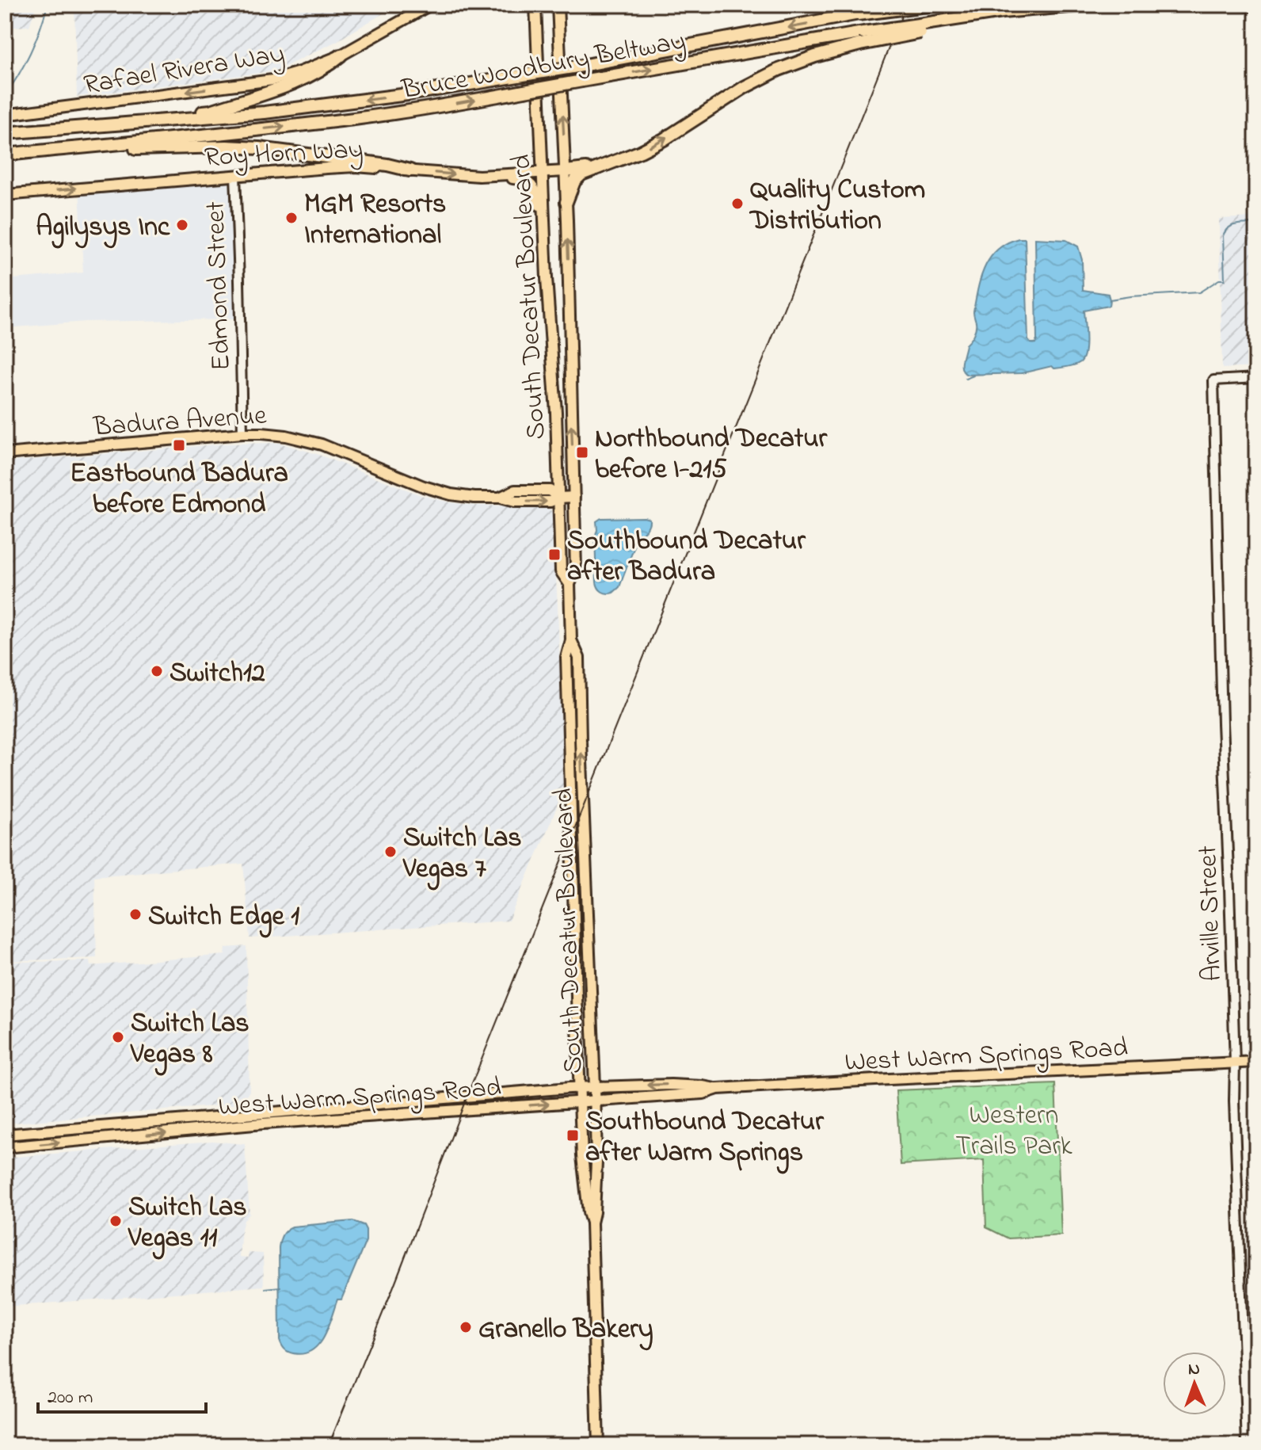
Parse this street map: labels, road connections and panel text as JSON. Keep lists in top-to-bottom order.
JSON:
{
  "streets": {
    "highway": ["Bruce Woodbury Beltway"],
    "main road": [
      "Rafael Rivera Way",
      "Roy Horn Way",
      "South Decatur Boulevard",
      "Badura Avenue",
      "West Warm Springs Road"
    ],
    "street": ["Edmond Street", "Arville Street"]
  },
  "crossings": [
    ["Roy Horn Way", "Edmond Street"],
    ["Roy Horn Way", "South Decatur Boulevard"],
    ["Edmond Street", "Badura Avenue"],
    ["South Decatur Boulevard", "Badura Avenue"],
    ["South Decatur Boulevard", "West Warm Springs Road"],
    ["Arville Street", "West Warm Springs Road"]
  ],
  "one_way": ["Rafael Rivera Way", "Roy Horn Way"],
  "parks": ["Western Trails Park"],
  "places": {
    "other": [
      "Quality Custom Distribution",
      "MGM Resorts International",
      "Agilysys Inc",
      "Switch12",
      "Switch Las Vegas 7",
      "Switch Edge 1",
      "Switch Las Vegas 8",
      "Switch Las Vegas 11",
      "Granello Bakery"
    ],
    "transit": [
      "Eastbound Badura before Edmond",
      "Northbound Decatur before I-215",
      "Southbound Decatur after Badura",
      "Southbound Decatur after Warm Springs"
    ]
  },
  "scale_bar": "200 m",
  "north": "top"
}
